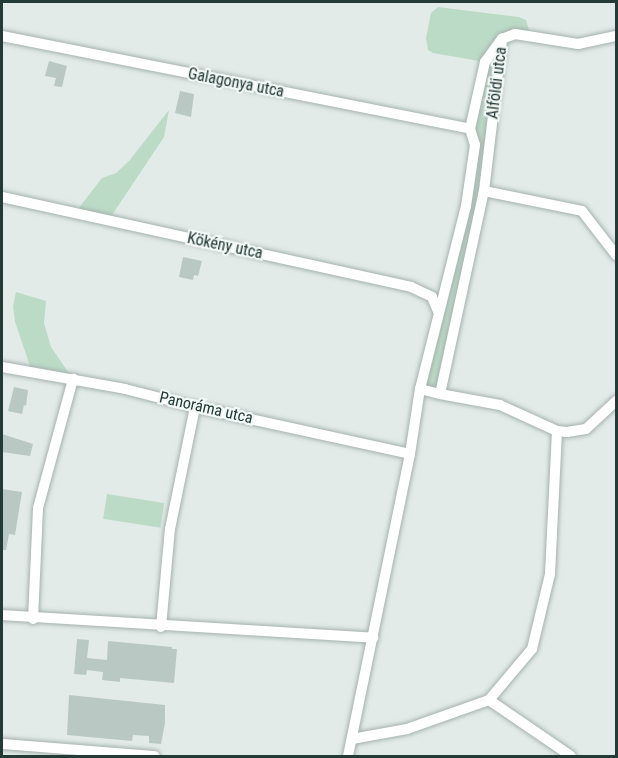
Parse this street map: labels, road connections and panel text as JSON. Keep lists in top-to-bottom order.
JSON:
{
  "streets": {
    "street": [
      "Galagonya utca",
      "Alföldi utca",
      "Kökény utca",
      "Panoráma utca"
    ]
  },
  "crossings": [
    ["Galagonya utca", "Alföldi utca"],
    ["Alföldi utca", "Kökény utca"],
    ["Alföldi utca", "Panoráma utca"]
  ]
}
